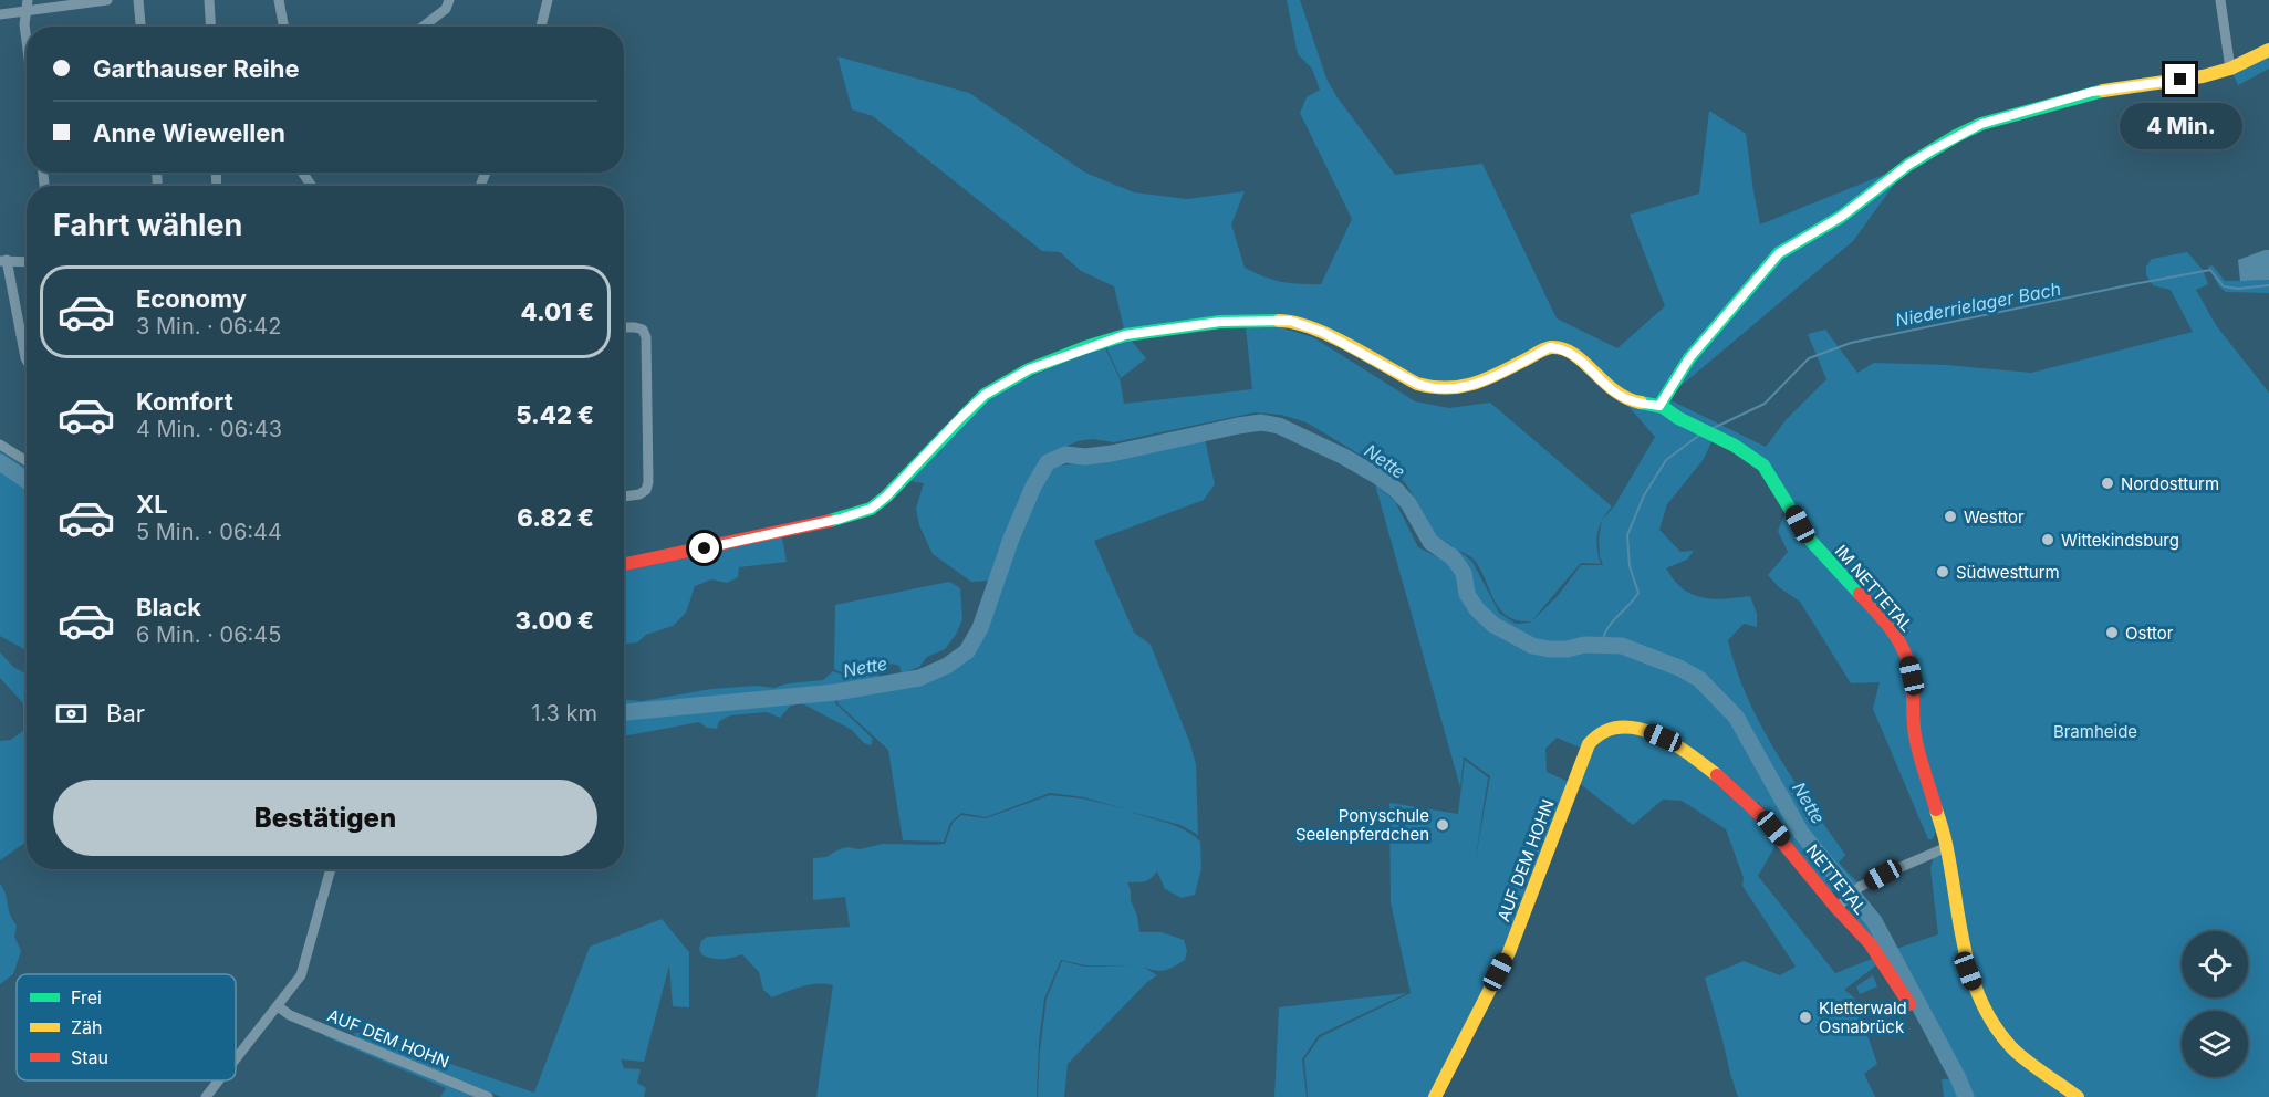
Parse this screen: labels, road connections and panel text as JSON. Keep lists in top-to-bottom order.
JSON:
{
  "streets": {
    "street": ["IM NETTETAL", "AUF DEM HOHN", "NETTETAL"]
  },
  "crossings": [
    ["AUF DEM HOHN", "NETTETAL"]
  ],
  "water": ["Niederrielager Bach", "Nette"],
  "parks": ["Bramheide"],
  "places": [
    "Nordostturm",
    "Westtor",
    "Wittekindsburg",
    "Südwestturm",
    "Osttor",
    "Ponyschule Seelenpferdchen",
    "Kletterwald Osnabrück"
  ],
  "legend": ["Frei", "Zäh", "Stau"],
  "page": {
    "banner": ["Garthauser Reihe", "Anne Wiewellen"],
    "bubble": "4 Min.",
    "heading": "Fahrt wählen",
    "list": [
      {
        "name": "Economy",
        "note": "3 Min. · 06:42",
        "value": "4.01 €"
      },
      {
        "name": "Komfort",
        "note": "4 Min. · 06:43",
        "value": "5.42 €"
      },
      {
        "name": "XL",
        "note": "5 Min. · 06:44",
        "value": "6.82 €"
      },
      {
        "name": "Black",
        "note": "6 Min. · 06:45",
        "value": "3.00 €"
      }
    ],
    "pay": ["Bar", "1.3 km"],
    "buttons": "Bestätigen"
  }
}
